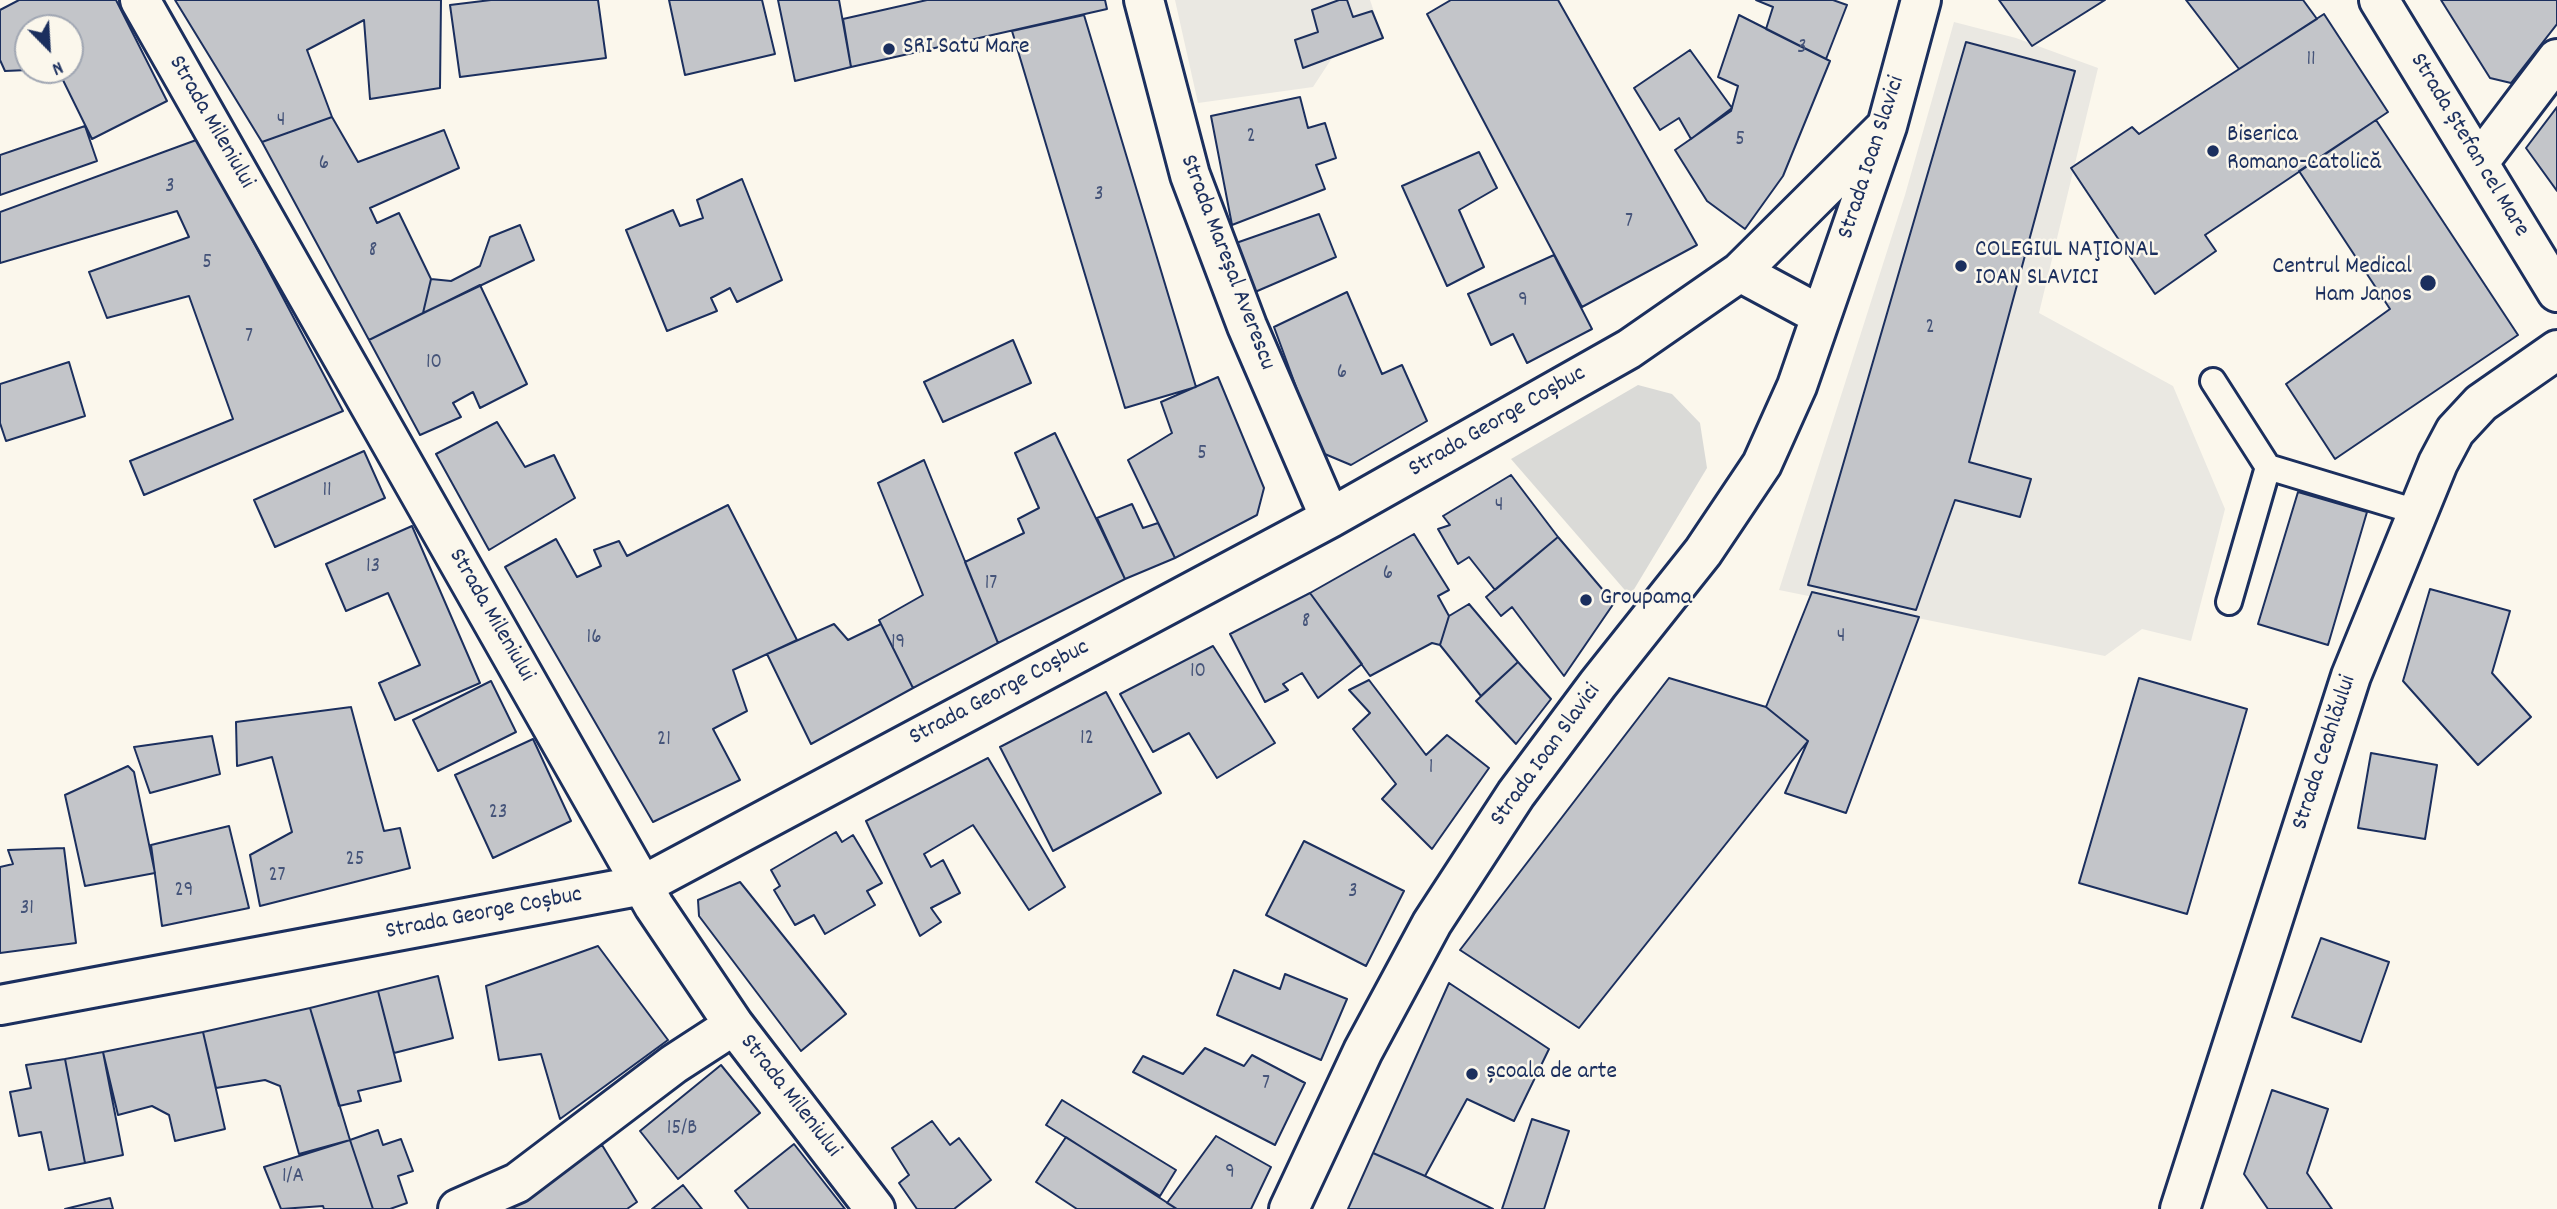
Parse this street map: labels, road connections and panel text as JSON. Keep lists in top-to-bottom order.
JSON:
{
  "streets": {
    "street": [
      "Strada Mileniului",
      "Strada Ștefan cel Mare",
      "Strada Ioan Slavici",
      "Strada Mareșal Averescu",
      "Strada George Coșbuc",
      "Strada Ceahlăului"
    ]
  },
  "crossings": [
    ["Strada Mileniului", "Strada George Coșbuc"],
    ["Strada Ioan Slavici", "Strada George Coșbuc"],
    ["Strada Mareșal Averescu", "Strada George Coșbuc"]
  ],
  "places": [
    "SRI Satu Mare",
    "Biserica Romano-Catolică",
    "COLEGIUL NAŢIONAL IOAN SLAVICI",
    "Centrul Medical Ham Janos",
    "Groupama",
    "școala de arte"
  ],
  "house_numbers": [
    "3",
    "11",
    "4",
    "2",
    "5",
    "6",
    "3",
    "3",
    "7",
    "8",
    "5",
    "9",
    "2",
    "7",
    "10",
    "6",
    "5",
    "11",
    "4",
    "13",
    "6",
    "17",
    "8",
    "4",
    "16",
    "19",
    "10",
    "12",
    "21",
    "1",
    "23",
    "25",
    "27",
    "29",
    "3",
    "31",
    "7",
    "15/B",
    "9",
    "1/A"
  ],
  "north": "bottom right"
}
